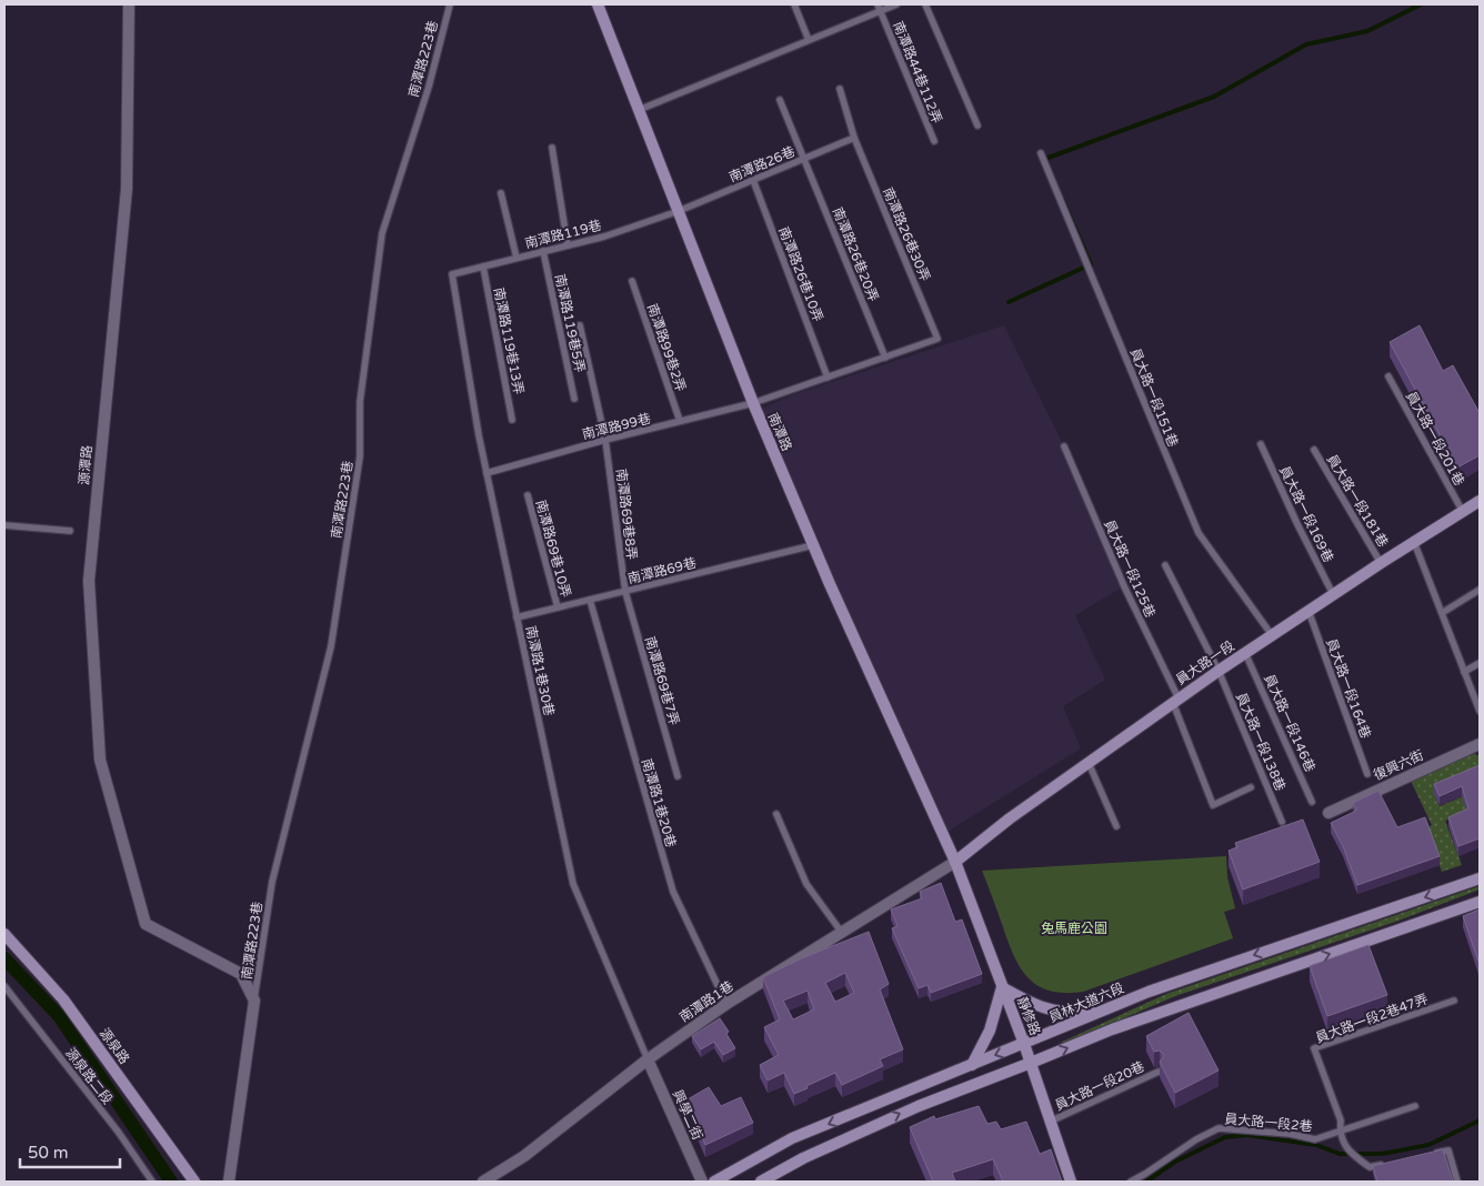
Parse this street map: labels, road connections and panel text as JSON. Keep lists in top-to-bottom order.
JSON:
{
  "streets": {
    "street": [
      "南潭路",
      "源潭路",
      "員大路一段",
      "復興六街",
      "南潭路1巷",
      "員林大道六段",
      "靜修路",
      "源泉路",
      "興學二街"
    ],
    "lane": [
      "南潭路223巷",
      "南潭路44巷112弄",
      "南潭路26巷",
      "南潭路119巷",
      "南潭路26巷30弄",
      "南潭路26巷20弄",
      "南潭路26巷10弄",
      "南潭路119巷5弄",
      "南潭路119巷13弄",
      "南潭路99巷2弄",
      "員大路一段151巷",
      "南潭路99巷",
      "員大路一段201巷",
      "員大路一段181巷",
      "南潭路69巷8弄",
      "員大路一段169巷",
      "南潭路69巷10弄",
      "員大路一段125巷",
      "南潭路69巷",
      "南潭路1巷30巷",
      "南潭路69巷7弄",
      "員大路一段164巷",
      "員大路一段146巷",
      "員大路一段138巷",
      "南潭路1巷20巷",
      "員大路一段2巷47弄",
      "源泉路二段",
      "員大路一段20巷",
      "員大路一段2巷"
    ]
  },
  "crossings": [
    ["南潭路223巷", "源潭路"],
    ["南潭路26巷", "南潭路119巷"],
    ["南潭路26巷", "南潭路26巷30弄"],
    ["南潭路26巷", "南潭路26巷20弄"],
    ["南潭路26巷", "南潭路26巷10弄"],
    ["南潭路26巷", "南潭路"],
    ["南潭路119巷", "南潭路119巷5弄"],
    ["南潭路119巷", "南潭路119巷13弄"],
    ["南潭路119巷", "南潭路"],
    ["南潭路119巷", "南潭路1巷30巷"],
    ["南潭路26巷30弄", "南潭路99巷"],
    ["南潭路26巷20弄", "南潭路99巷"],
    ["南潭路26巷10弄", "南潭路99巷"],
    ["南潭路99巷2弄", "南潭路99巷"],
    ["員大路一段151巷", "員大路一段"],
    ["南潭路99巷", "南潭路"],
    ["南潭路99巷", "南潭路69巷8弄"],
    ["南潭路99巷", "南潭路1巷30巷"],
    ["南潭路", "南潭路69巷"],
    ["南潭路", "員大路一段"],
    ["南潭路", "南潭路1巷"],
    ["南潭路", "靜修路"],
    ["員大路一段201巷", "員大路一段"],
    ["員大路一段181巷", "員大路一段"],
    ["南潭路69巷8弄", "南潭路69巷"],
    ["南潭路69巷8弄", "南潭路69巷7弄"],
    ["員大路一段169巷", "員大路一段"],
    ["南潭路69巷10弄", "南潭路69巷"],
    ["員大路一段125巷", "員大路一段"],
    ["南潭路69巷", "南潭路1巷30巷"],
    ["南潭路69巷", "南潭路69巷7弄"],
    ["南潭路69巷", "南潭路1巷20巷"],
    ["員大路一段", "員大路一段164巷"],
    ["員大路一段", "員大路一段146巷"],
    ["員大路一段", "員大路一段138巷"],
    ["員大路一段", "南潭路1巷"],
    ["員大路一段", "靜修路"],
    ["南潭路1巷30巷", "南潭路1巷"],
    ["南潭路1巷30巷", "興學二街"],
    ["南潭路1巷20巷", "南潭路1巷"],
    ["南潭路1巷", "靜修路"],
    ["南潭路1巷", "興學二街"],
    ["員林大道六段", "靜修路"],
    ["靜修路", "員大路一段20巷"],
    ["員大路一段2巷47弄", "員大路一段2巷"]
  ],
  "parks": ["兔馬鹿公園"],
  "scale_bar": "50 m"
}
